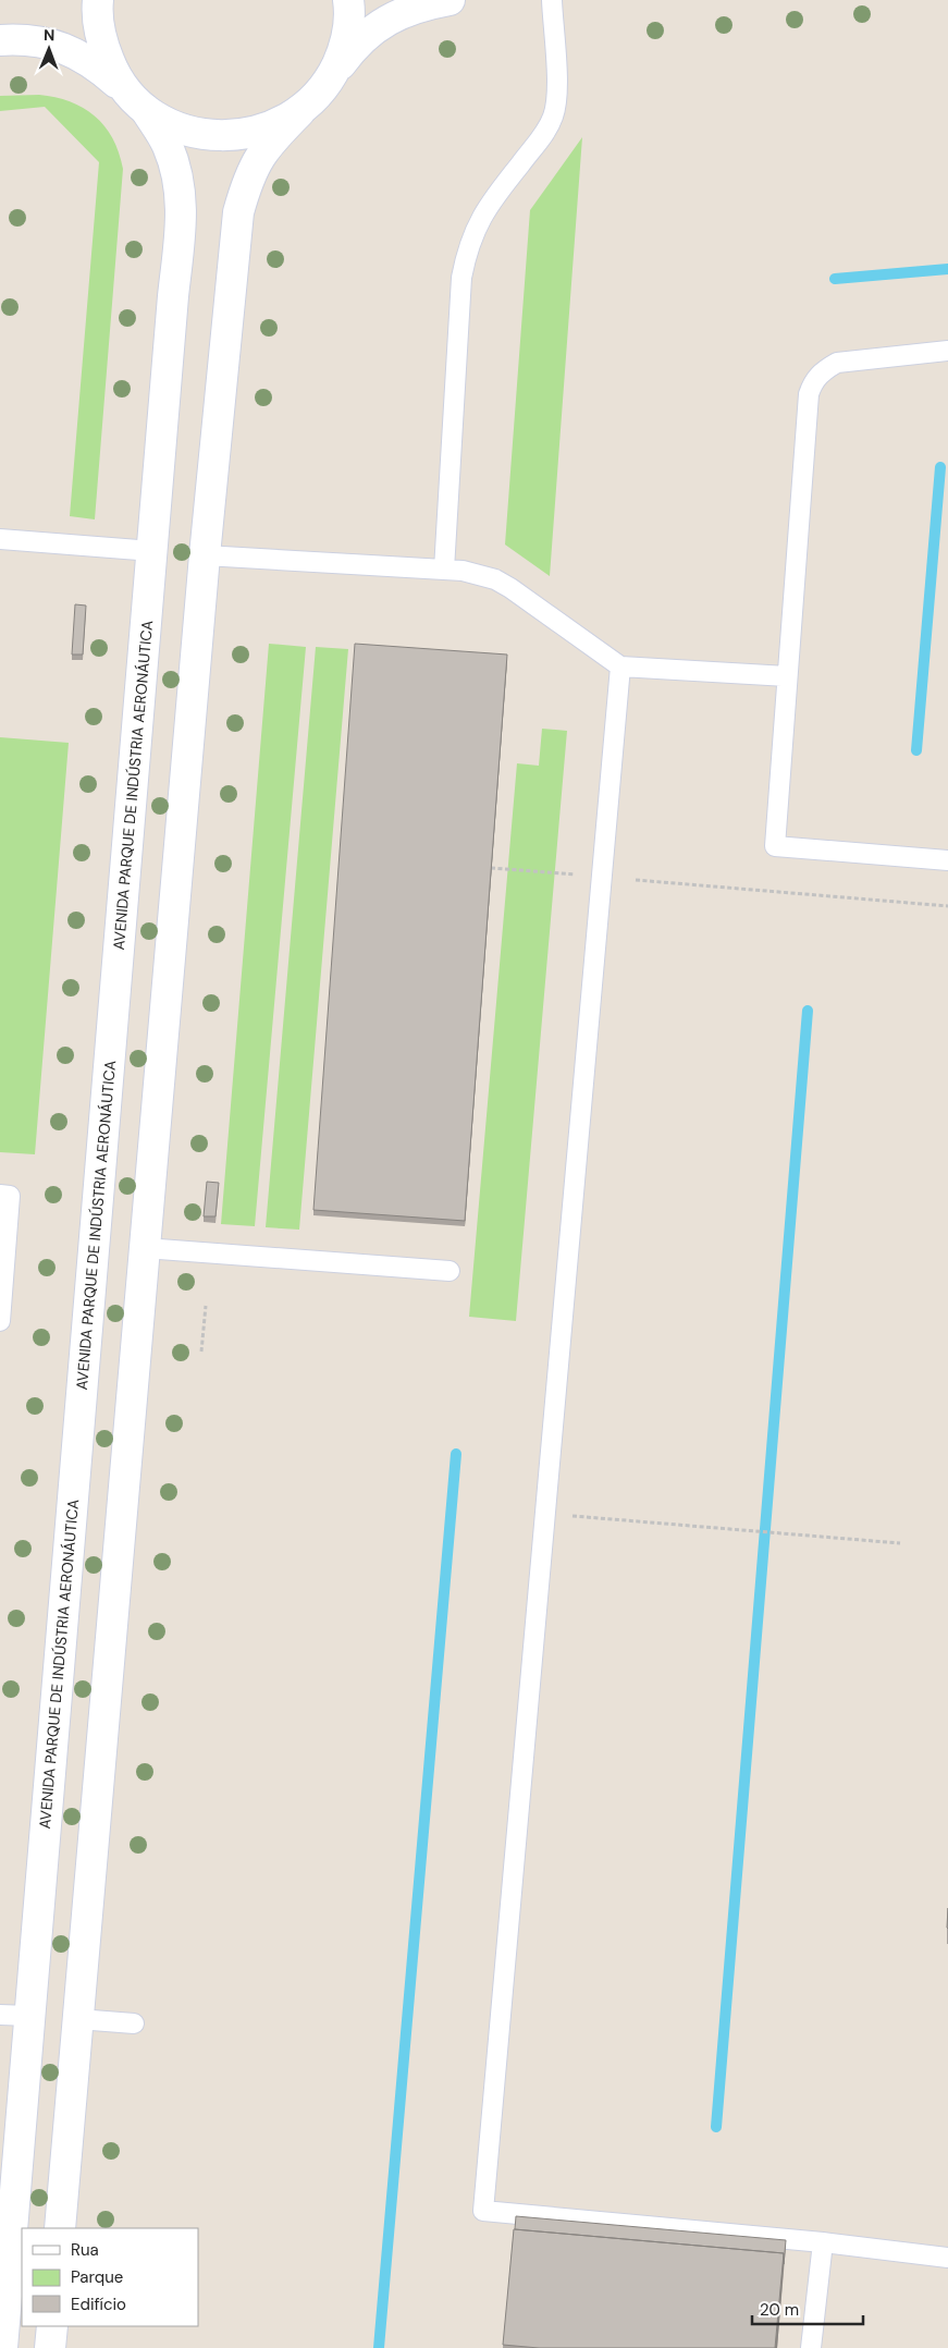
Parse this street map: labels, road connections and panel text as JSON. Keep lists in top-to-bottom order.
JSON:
{
  "streets": {
    "street": ["AVENIDA PARQUE DE INDÚSTRIA AERONÁUTICA"]
  },
  "legend": ["Rua", "Parque", "Edifício"],
  "scale_bar": "20 m",
  "north": "top"
}
